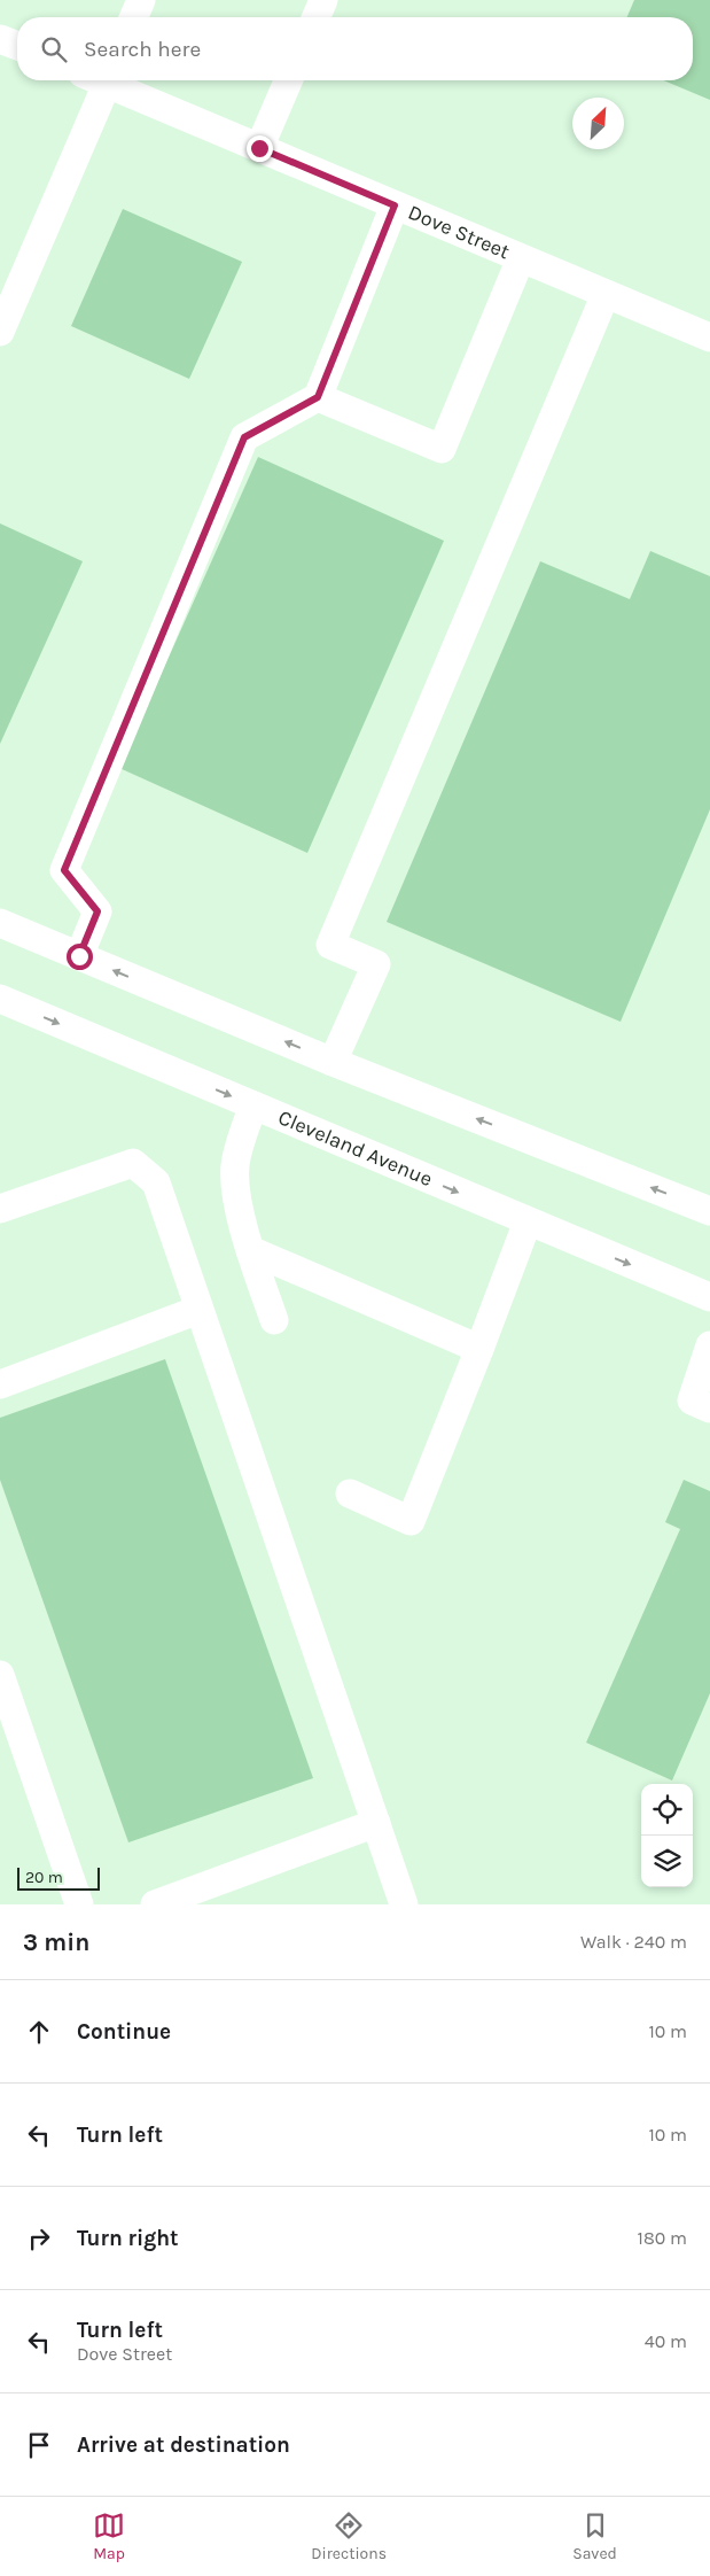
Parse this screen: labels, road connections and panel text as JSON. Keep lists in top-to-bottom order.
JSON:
{
  "streets": {
    "street": ["Dove Street", "Cleveland Avenue"]
  },
  "scale_bar": "20 m",
  "north": "top right",
  "page": {
    "search": "Search here",
    "scale": "20 m",
    "heading": ["3 min", "Walk · 240 m"],
    "list": [
      ["Continue", "10 m"],
      ["Turn left", "10 m"],
      ["Turn right", "180 m"],
      ["Turn left", "Dove Street", "40 m"],
      "Arrive at destination"
    ],
    "nav": ["Map", "Directions", "Saved"]
  }
}
